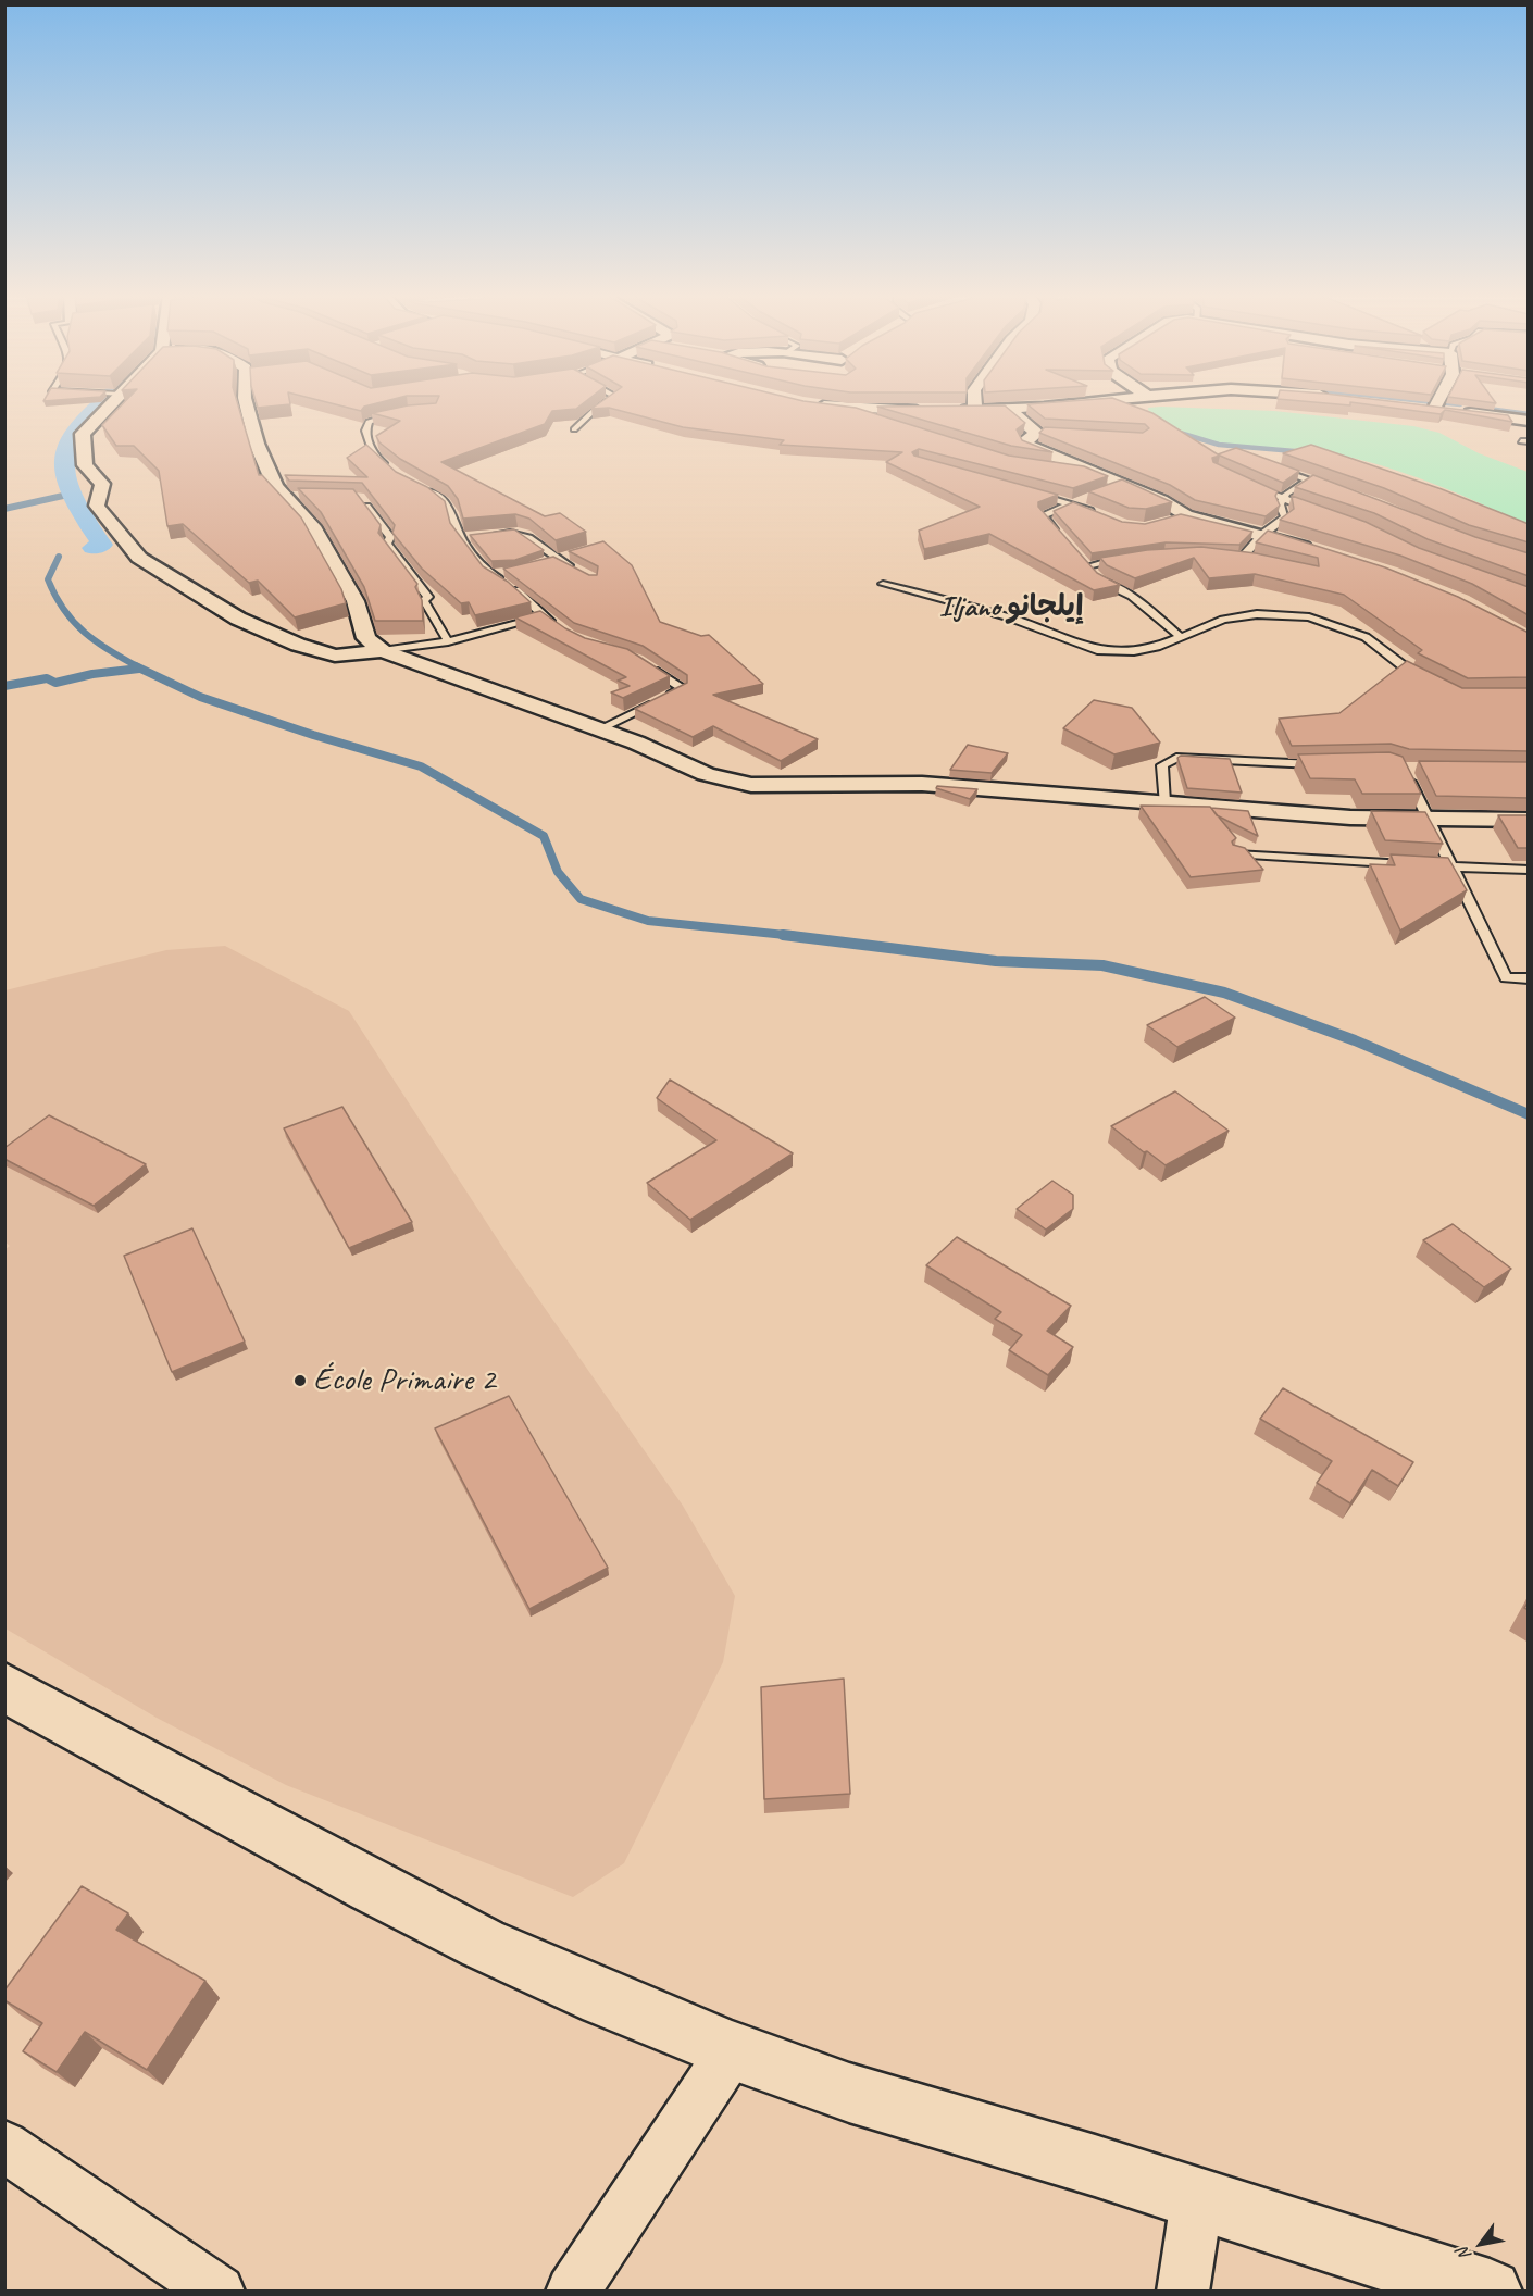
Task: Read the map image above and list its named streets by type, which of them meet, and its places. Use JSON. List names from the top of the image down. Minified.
{"districts":["Iljano إيلجانو"],"places":["École Primaire 2"],"north":"bottom left"}
